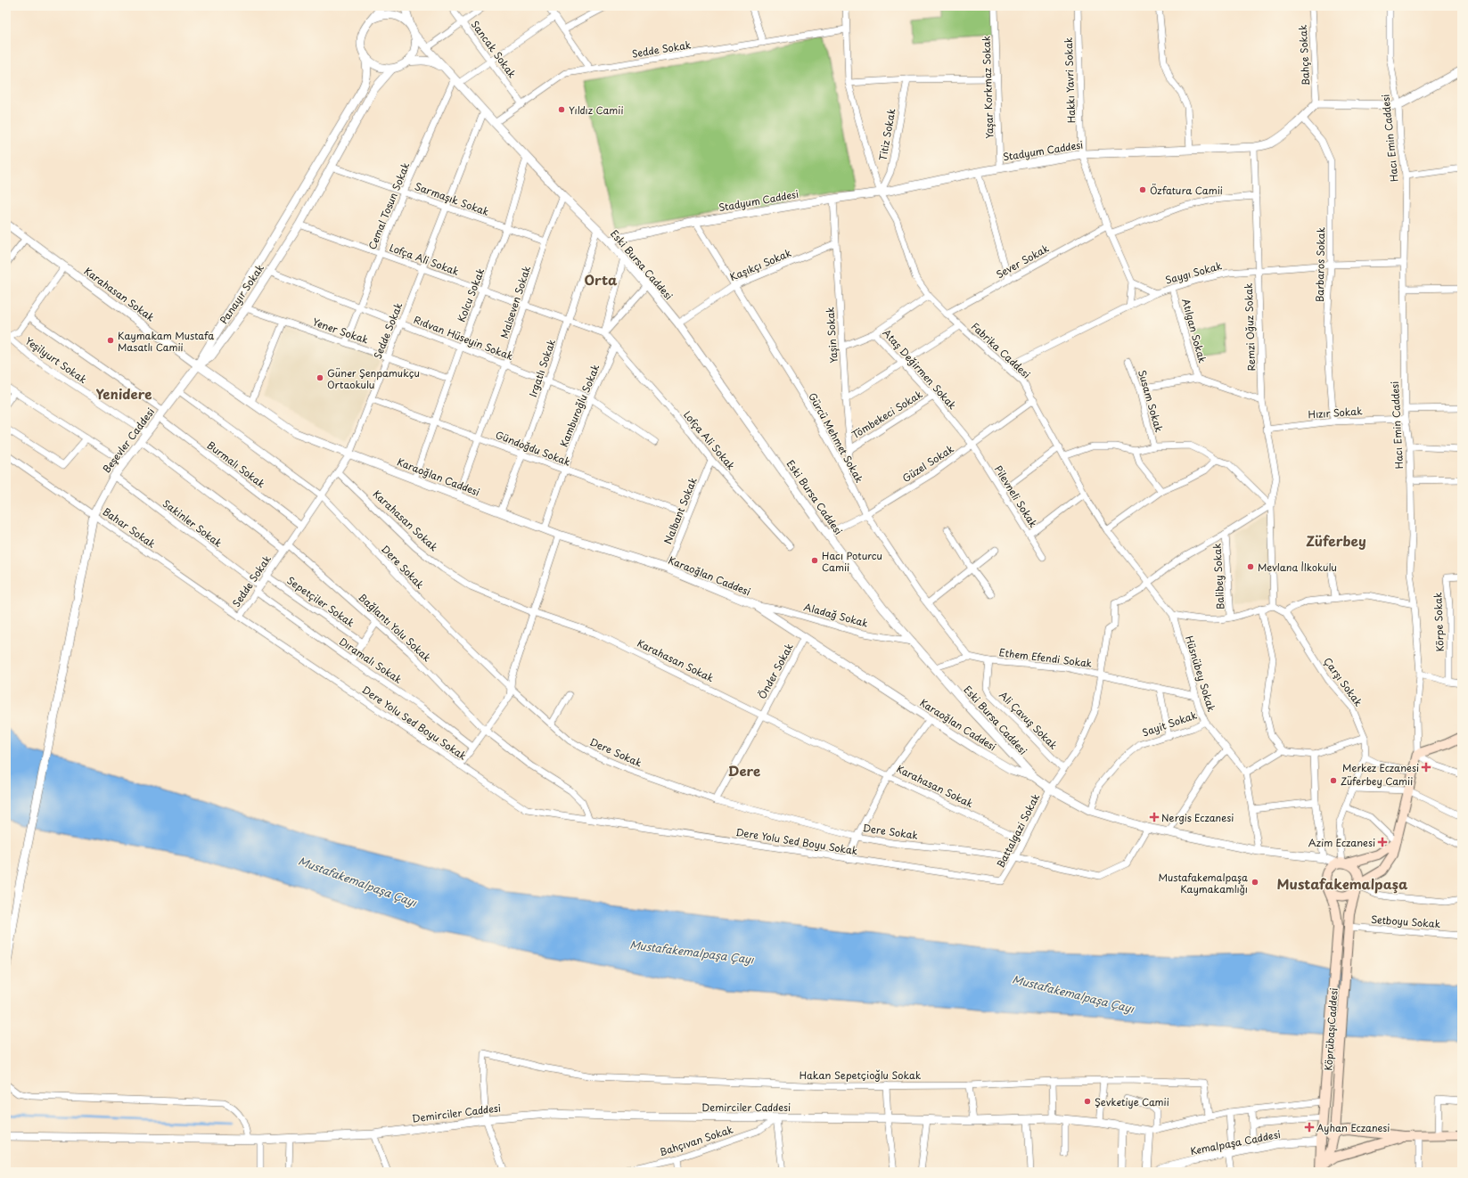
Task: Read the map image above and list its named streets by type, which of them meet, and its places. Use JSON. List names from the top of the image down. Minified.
{"streets":{"main road":["Hacı Emin Caddesi","KöprübaşıCaddesi"],"street":["Sancak Sokak","Sedde Sokak","Bahçe Sokak","Hakkı Yavri Sokak","Yaşar Korkmaz Sokak","Titiz Sokak","Stadyum Caddesi","Sarmaşık Sokak","Cemal Tosun Sokak","Lofça Ali Sokak","Sever Sokak","Eski Bursa Caddesi","Kaşıkçı Sokak","Barbaros Sokak","Saygı Sokak","Karahasan Sokak","Panayır Sokak","Kolcu Sokak","Malseven Sokak","Remzi Oğuz Sokak","Yener Sokak","Atılgan Sokak","Yaşin Sokak","Rıdvan Hüseyin Sokak","Fabrika Caddesi","Yeşilyurt Sokak","Irgatlı Sokak","Ataş Değirmen Sokak","Susam Sokak","Kamburoğlu Sokak","Hızır Sokak","Tömbekeci Sokak","Gürcü Mehmet Sokak","Beşevler Caddesi","Gündoğdu Sokak","Güzel Sokak","Burmalı Sokak","Karaoğlan Caddesi","Pilevneli Sokak","Nalbant Sokak","Sakinler Sokak","Bahar Sokak","Dere Sokak","Balibey Sokak","Sepetçiler Sokak","Aladağ Sokak","Körpe Sokak","Bağlantı Yolu Sokak","Ethem Efendi Sokak","Dıramalı Sokak","Önder Sokak","Hüsnübey Sokak","Çarşı Sokak","Ali Çavuş Sokak","Dere Yolu Sed Boyu Sokak","Sayit Sokak","Battalgazi Sokak","Setboyu Sokak","Hakan Sepetçioğlu Sokak","Demirciler Caddesi","Bahçıvan Sokak","Kemalpaşa Caddesi"]},"crossings":[["Sancak Sokak","Sedde Sokak"],["Sedde Sokak","Sarmaşık Sokak"],["Sedde Sokak","Lofça Ali Sokak"],["Sedde Sokak","Eski Bursa Caddesi"],["Sedde Sokak","Karahasan Sokak"],["Sedde Sokak","Yener Sokak"],["Sedde Sokak","Rıdvan Hüseyin Sokak"],["Sedde Sokak","Fabrika Caddesi"],["Sedde Sokak","Gündoğdu Sokak"],["Sedde Sokak","Burmalı Sokak"],["Sedde Sokak","Karaoğlan Caddesi"],["Sedde Sokak","Sakinler Sokak"],["Sedde Sokak","Bahar Sokak"],["Sedde Sokak","Dere Sokak"],["Sedde Sokak","Sepetçiler Sokak"],["Sedde Sokak","Bağlantı Yolu Sokak"],["Sedde Sokak","Dıramalı Sokak"],["Sedde Sokak","Dere Yolu Sed Boyu Sokak"],["Bahçe Sokak","Stadyum Caddesi"],["Hakkı Yavri Sokak","Stadyum Caddesi"],["Hakkı Yavri Sokak","Sever Sokak"],["Yaşar Korkmaz Sokak","Stadyum Caddesi"],["Titiz Sokak","Stadyum Caddesi"],["Titiz Sokak","Fabrika Caddesi"],["Hacı Emin Caddesi","Eski Bursa Caddesi"],["Hacı Emin Caddesi","Saygı Sokak"],["Hacı Emin Caddesi","Hızır Sokak"],["Hacı Emin Caddesi","Çarşı Sokak"],["Hacı Emin Caddesi","KöprübaşıCaddesi"],["Stadyum Caddesi","Eski Bursa Caddesi"],["Stadyum Caddesi","Barbaros Sokak"],["Stadyum Caddesi","Remzi Oğuz Sokak"],["Stadyum Caddesi","Yaşin Sokak"],["Stadyum Caddesi","Fabrika Caddesi"],["Stadyum Caddesi","Gürcü Mehmet Sokak"],["Sarmaşık Sokak","Cemal Tosun Sokak"],["Sarmaşık Sokak","Panayır Sokak"],["Sarmaşık Sokak","Kolcu Sokak"],["Sarmaşık Sokak","Malseven Sokak"],["Cemal Tosun Sokak","Lofça Ali Sokak"],["Cemal Tosun Sokak","Eski Bursa Caddesi"],["Cemal Tosun Sokak","Yener Sokak"],["Cemal Tosun Sokak","Rıdvan Hüseyin Sokak"],["Lofça Ali Sokak","Panayır Sokak"],["Lofça Ali Sokak","Kolcu Sokak"],["Lofça Ali Sokak","Malseven Sokak"],["Lofça Ali Sokak","Irgatlı Sokak"],["Lofça Ali Sokak","Kamburoğlu Sokak"],["Lofça Ali Sokak","Nalbant Sokak"],["Sever Sokak","Fabrika Caddesi"],["Eski Bursa Caddesi","Kaşıkçı Sokak"],["Eski Bursa Caddesi","Panayır Sokak"],["Eski Bursa Caddesi","Kolcu Sokak"],["Eski Bursa Caddesi","Malseven Sokak"],["Eski Bursa Caddesi","Irgatlı Sokak"],["Eski Bursa Caddesi","Güzel Sokak"],["Eski Bursa Caddesi","Karaoğlan Caddesi"],["Eski Bursa Caddesi","Dere Sokak"],["Eski Bursa Caddesi","Aladağ Sokak"],["Eski Bursa Caddesi","Ethem Efendi Sokak"],["Eski Bursa Caddesi","Çarşı Sokak"],["Eski Bursa Caddesi","Sayit Sokak"],["Eski Bursa Caddesi","Battalgazi Sokak"],["Eski Bursa Caddesi","KöprübaşıCaddesi"],["Kaşıkçı Sokak","Yaşin Sokak"],["Kaşıkçı Sokak","Gürcü Mehmet Sokak"],["Barbaros Sokak","Saygı Sokak"],["Barbaros Sokak","Hızır Sokak"],["Saygı Sokak","Remzi Oğuz Sokak"],["Saygı Sokak","Atılgan Sokak"],["Saygı Sokak","Fabrika Caddesi"],["Karahasan Sokak","Panayır Sokak"],["Karahasan Sokak","Beşevler Caddesi"],["Karahasan Sokak","Karaoğlan Caddesi"],["Karahasan Sokak","Önder Sokak"],["Karahasan Sokak","Battalgazi Sokak"],["Panayır Sokak","Yener Sokak"],["Panayır Sokak","Rıdvan Hüseyin Sokak"],["Panayır Sokak","Beşevler Caddesi"],["Kolcu Sokak","Yener Sokak"],["Kolcu Sokak","Rıdvan Hüseyin Sokak"],["Kolcu Sokak","Gündoğdu Sokak"],["Kolcu Sokak","Karaoğlan Caddesi"],["Malseven Sokak","Rıdvan Hüseyin Sokak"],["Malseven Sokak","Gündoğdu Sokak"],["Malseven Sokak","Karaoğlan Caddesi"],["Remzi Oğuz Sokak","Hızır Sokak"],["Remzi Oğuz Sokak","Çarşı Sokak"],["Yaşin Sokak","Ataş Değirmen Sokak"],["Yaşin Sokak","Tömbekeci Sokak"],["Yaşin Sokak","Gürcü Mehmet Sokak"],["Rıdvan Hüseyin Sokak","Irgatlı Sokak"],["Rıdvan Hüseyin Sokak","Kamburoğlu Sokak"],["Fabrika Caddesi","Güzel Sokak"],["Fabrika Caddesi","Hüsnübey Sokak"],["Fabrika Caddesi","Battalgazi Sokak"],["Yeşilyurt Sokak","Beşevler Caddesi"],["Irgatlı Sokak","Gündoğdu Sokak"],["Irgatlı Sokak","Karaoğlan Caddesi"],["Ataş Değirmen Sokak","Tömbekeci Sokak"],["Ataş Değirmen Sokak","Güzel Sokak"],["Ataş Değirmen Sokak","Pilevneli Sokak"],["Kamburoğlu Sokak","Gündoğdu Sokak"],["Kamburoğlu Sokak","Karaoğlan Caddesi"],["Gürcü Mehmet Sokak","Güzel Sokak"],["Gürcü Mehmet Sokak","Ethem Efendi Sokak"],["Beşevler Caddesi","Burmalı Sokak"],["Beşevler Caddesi","Sakinler Sokak"],["Beşevler Caddesi","Bahar Sokak"],["Beşevler Caddesi","Dere Sokak"],["Beşevler Caddesi","Bağlantı Yolu Sokak"],["Gündoğdu Sokak","Nalbant Sokak"],["Güzel Sokak","Pilevneli Sokak"],["Karaoğlan Caddesi","Nalbant Sokak"],["Karaoğlan Caddesi","Aladağ Sokak"],["Karaoğlan Caddesi","Önder Sokak"],["Sakinler Sokak","Dıramalı Sokak"],["Bahar Sokak","Dere Yolu Sed Boyu Sokak"],["Dere Sokak","Önder Sokak"],["Dere Sokak","Battalgazi Sokak"],["Ethem Efendi Sokak","Hüsnübey Sokak"],["Ethem Efendi Sokak","Ali Çavuş Sokak"],["Ethem Efendi Sokak","Battalgazi Sokak"],["Hüsnübey Sokak","Sayit Sokak"],["Çarşı Sokak","KöprübaşıCaddesi"],["Ali Çavuş Sokak","Battalgazi Sokak"],["Dere Yolu Sed Boyu Sokak","Battalgazi Sokak"],["Setboyu Sokak","KöprübaşıCaddesi"],["KöprübaşıCaddesi","Demirciler Caddesi"],["KöprübaşıCaddesi","Kemalpaşa Caddesi"],["Hakan Sepetçioğlu Sokak","Demirciler Caddesi"],["Demirciler Caddesi","Bahçıvan Sokak"]],"districts":["Orta","Yenidere","Züferbey","Dere","Mustafakemalpaşa"],"water":["Mustafakemalpaşa Çayı"],"places":{"other":["Yıldız Camii","Özfatura Camii","Kaymakam Mustafa Masatlı Camii","Güner Şenpamukçu Ortaokulu","Hacı Poturcu Camii","Mevlana İlkokulu","Züferbey Camii","Mustafakemalpaşa Kaymakamlığı","Şevketiye Camii"],"health":["Merkez Eczanesi","Nergis Eczanesi","Azim Eczanesi","Ayhan Eczanesi"]}}
